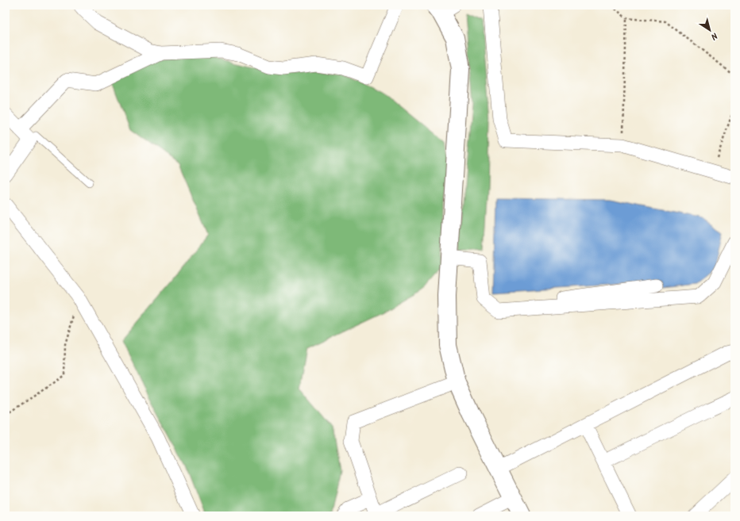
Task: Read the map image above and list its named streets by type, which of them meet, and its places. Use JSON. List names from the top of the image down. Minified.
{"north":"bottom right"}
